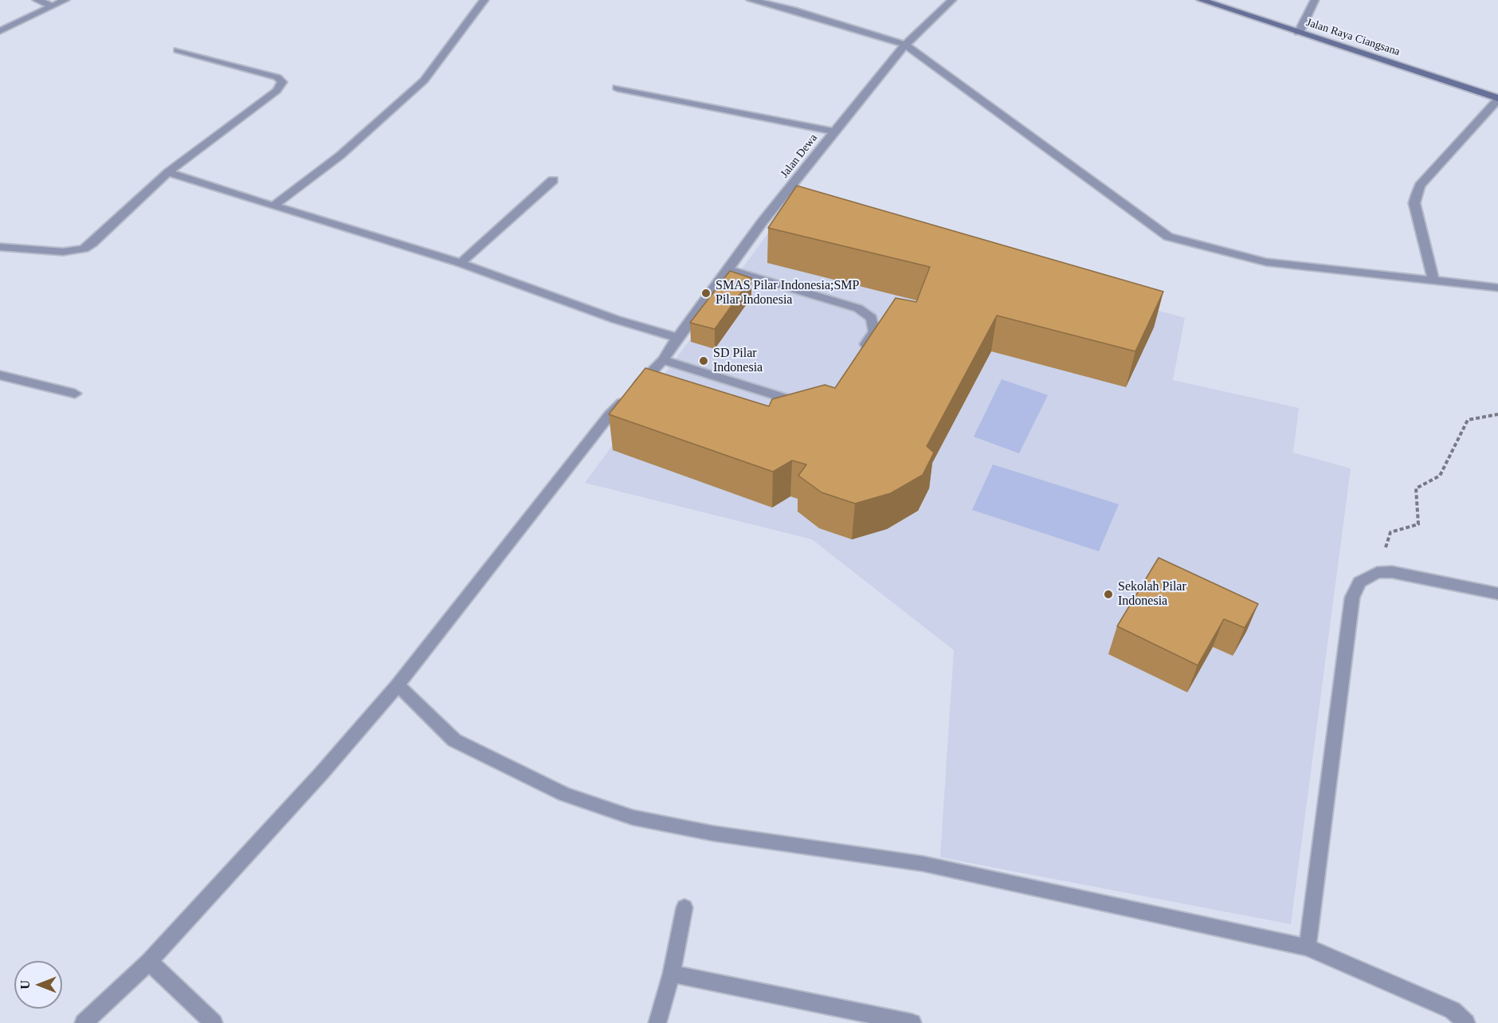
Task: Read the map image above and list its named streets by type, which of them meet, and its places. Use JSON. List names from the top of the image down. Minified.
{"streets":{"main road":["Jalan Raya Ciangsana"],"street":["Jalan Dewa"]},"places":["SMAS Pilar Indonesia;SMP Pilar Indonesia","SD Pilar Indonesia","Sekolah Pilar Indonesia"],"north":"left"}
